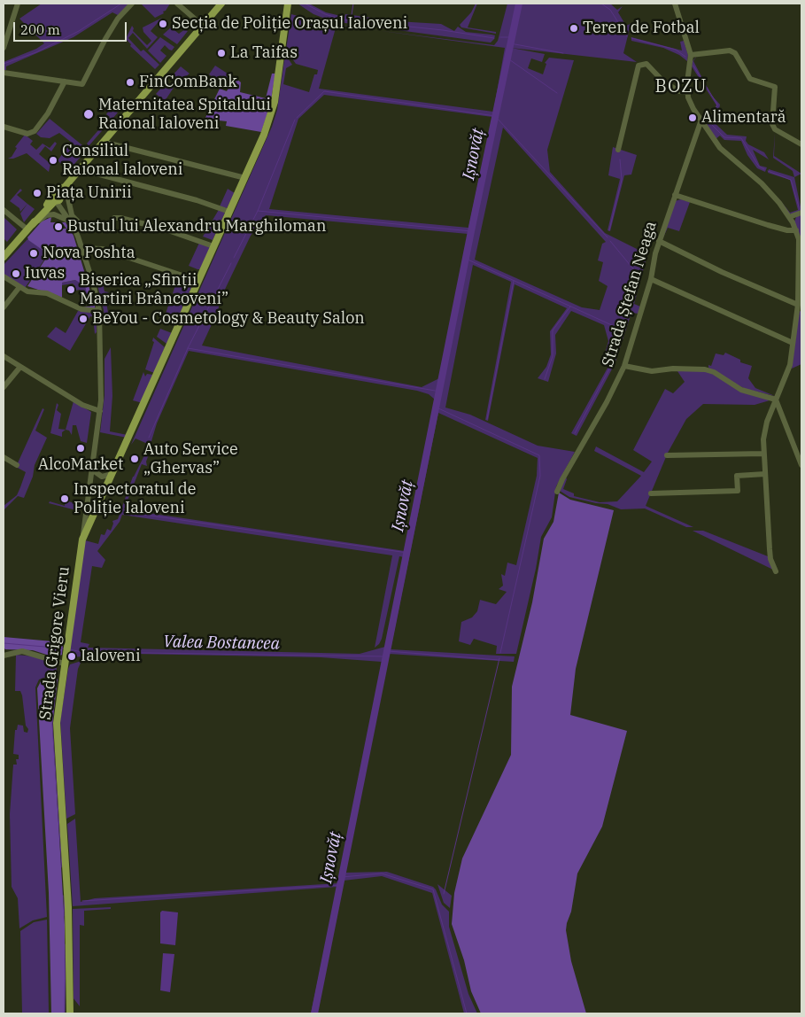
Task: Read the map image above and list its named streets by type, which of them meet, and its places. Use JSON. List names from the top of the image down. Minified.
{"streets":{"main road":["Strada Grigore Vieru"],"street":["Strada Ștefan Neaga"]},"districts":["BOZU"],"water":["Ișnovăț","Valea Bostancea"],"places":["Secția de Poliție Orașul Ialoveni","Teren de Fotbal","La Taifas","FinComBank","Maternitatea Spitalului Raional Ialoveni","Alimentară","Consiliul Raional Ialoveni","Piața Unirii","Bustul lui Alexandru Marghiloman","Nova Poshta","Iuvas","Biserica „Sfinții Martiri Brâncoveni”","BeYou - Cosmetology & Beauty Salon","AlcoMarket","Auto Service „Ghervas”","Inspectoratul de Poliție Ialoveni","Ialoveni"],"scale_bar":"200 m"}
